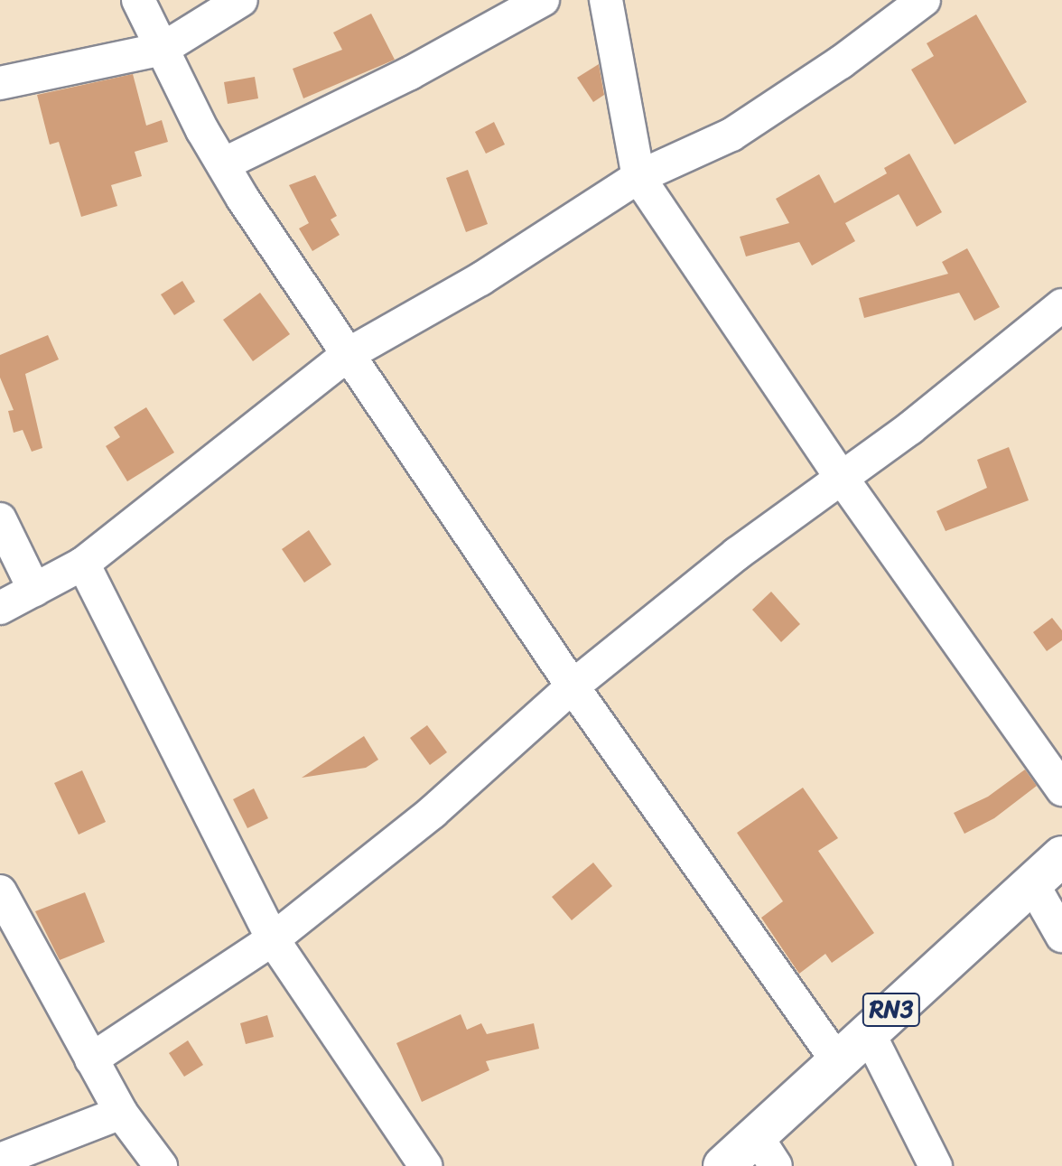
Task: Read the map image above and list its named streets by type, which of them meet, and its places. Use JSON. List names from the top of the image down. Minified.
{"streets":{"highway":["RN3"]}}
